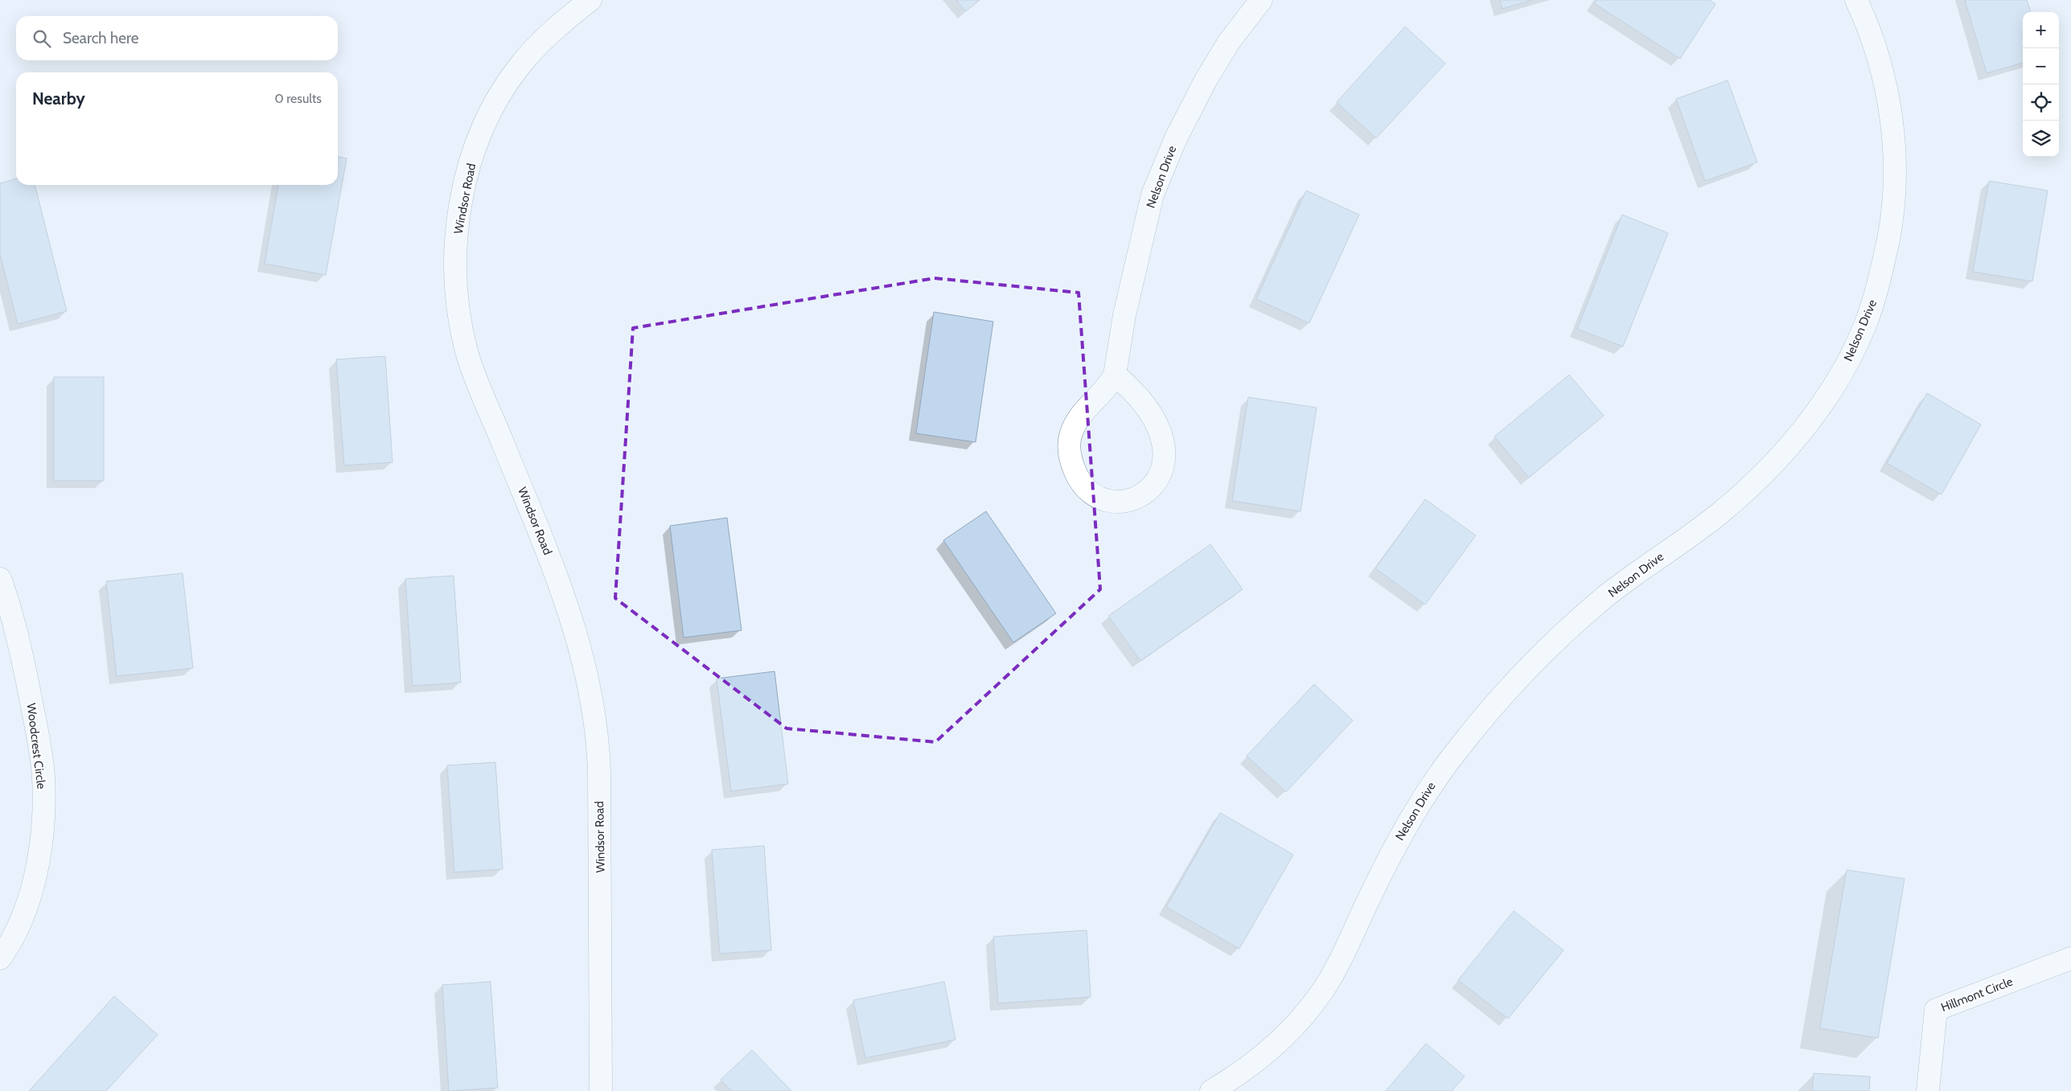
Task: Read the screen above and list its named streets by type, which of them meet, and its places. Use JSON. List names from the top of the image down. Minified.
{"streets":{"street":["Nelson Drive","Windsor Road","Woodcrest Circle","Hillmont Circle"]},"page":{"map_buttons":["+","−"],"search":"Search here","heading":["Nearby","0 results"]}}
